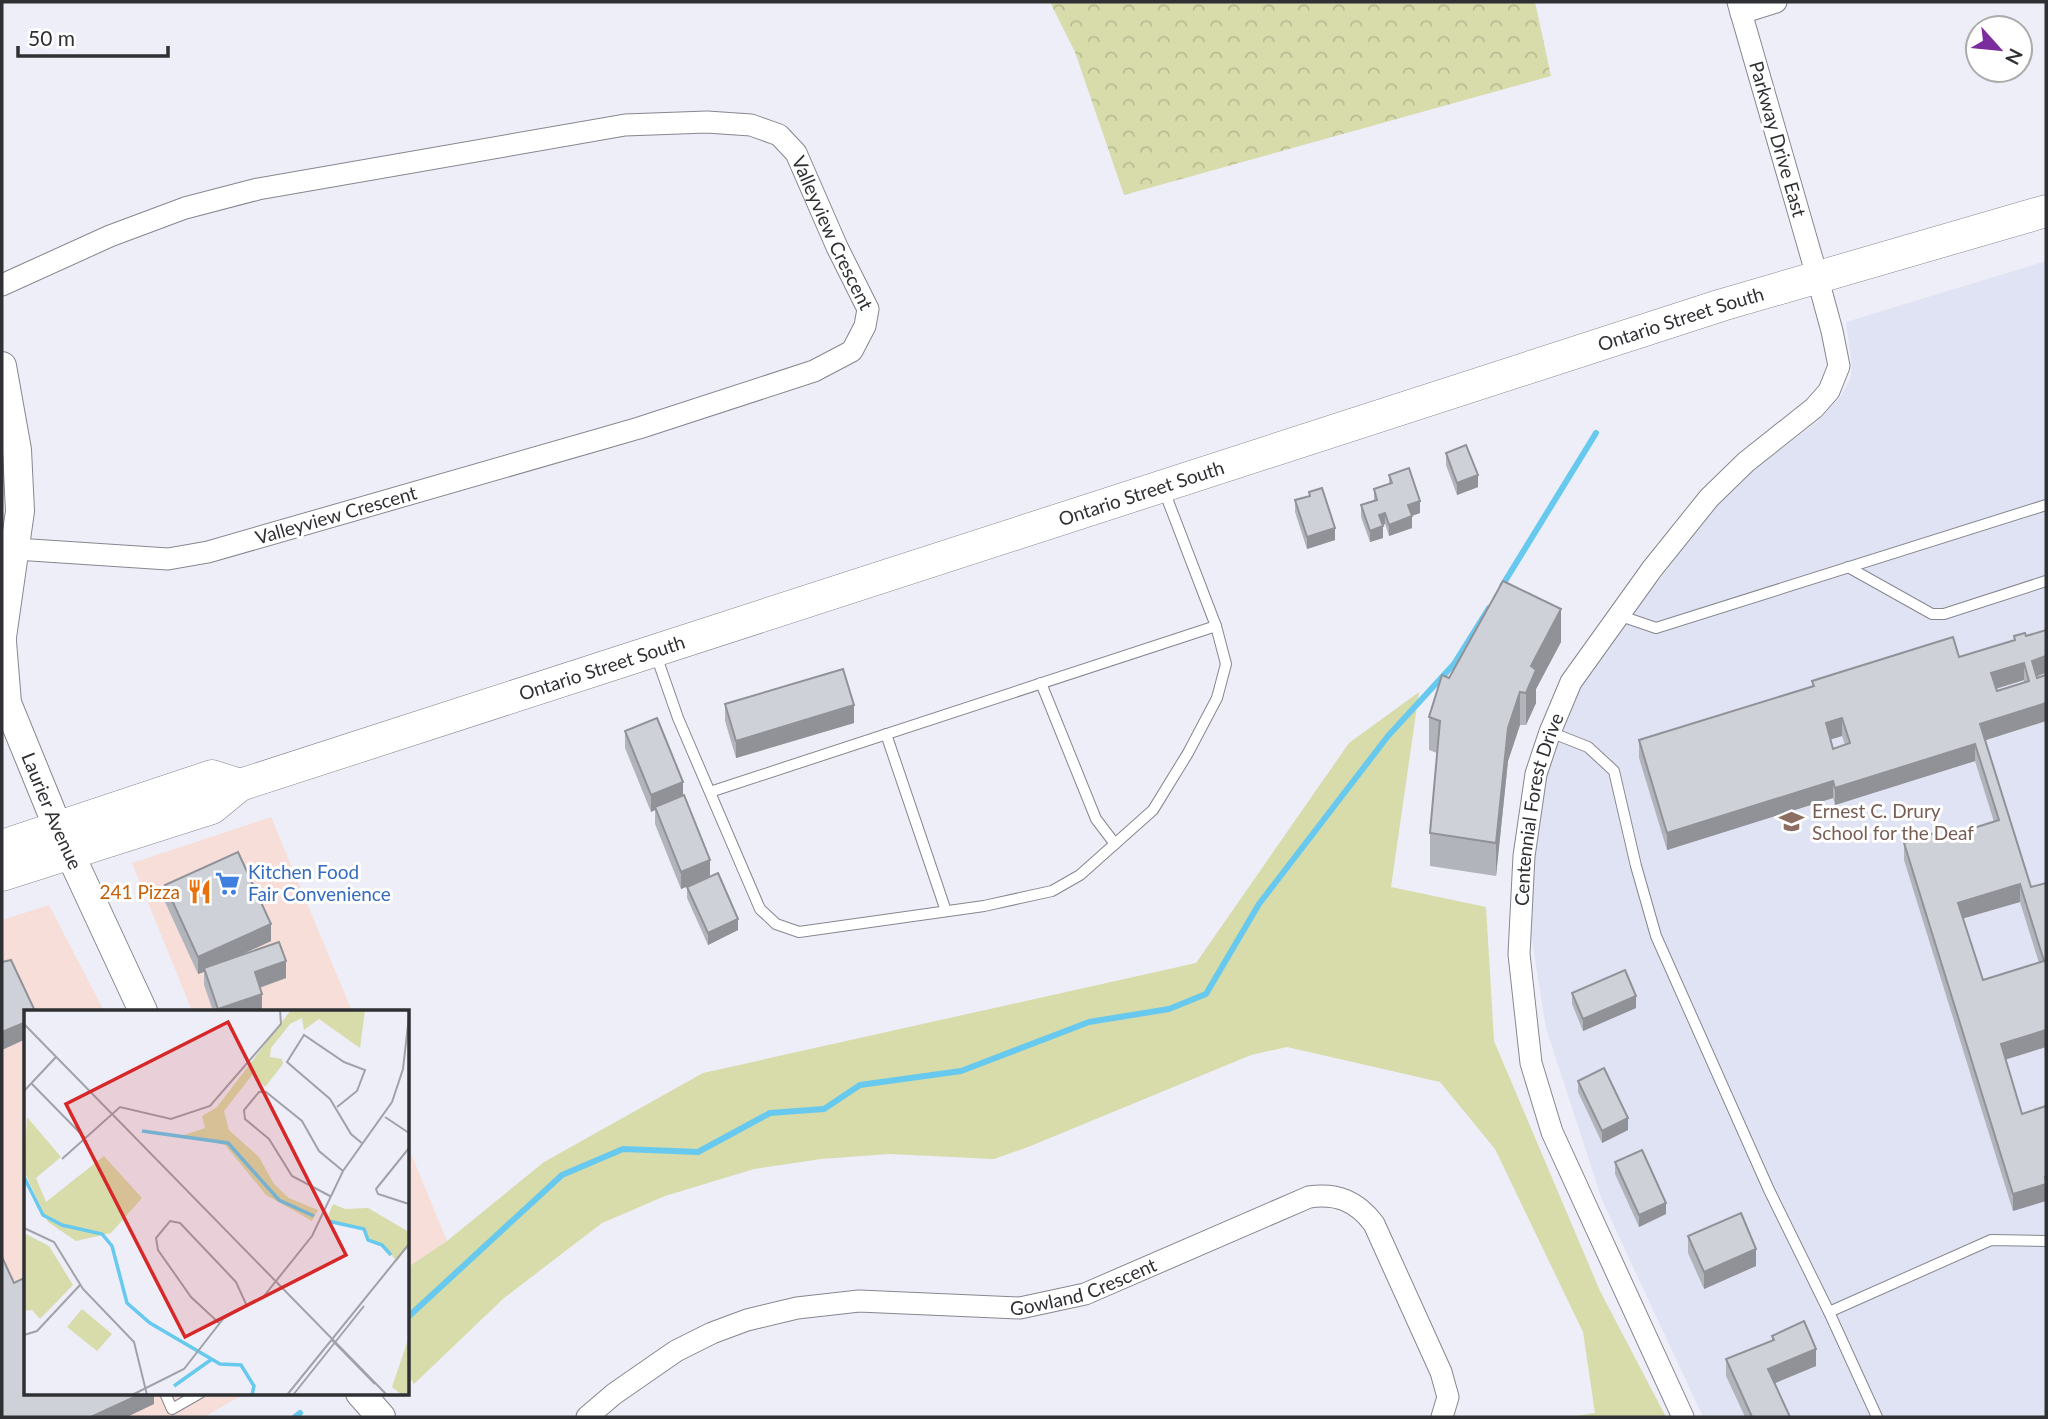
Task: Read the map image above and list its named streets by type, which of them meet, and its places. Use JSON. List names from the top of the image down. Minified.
{"streets":{"main road":["Ontario Street South"],"street":["Parkway Drive East","Valleyview Crescent","Centennial Forest Drive","Laurier Avenue","Gowland Crescent"]},"crossings":[["Parkway Drive East","Ontario Street South"],["Parkway Drive East","Centennial Forest Drive"],["Valleyview Crescent","Laurier Avenue"],["Ontario Street South","Centennial Forest Drive"],["Ontario Street South","Laurier Avenue"]],"places":{"school or university":["Ernest C. Drury School for the Deaf"],"supermarket":["Kitchen Food Fair Convenience"],"restaurant":["241 Pizza"]},"scale_bar":"50 m","north":"bottom right"}
